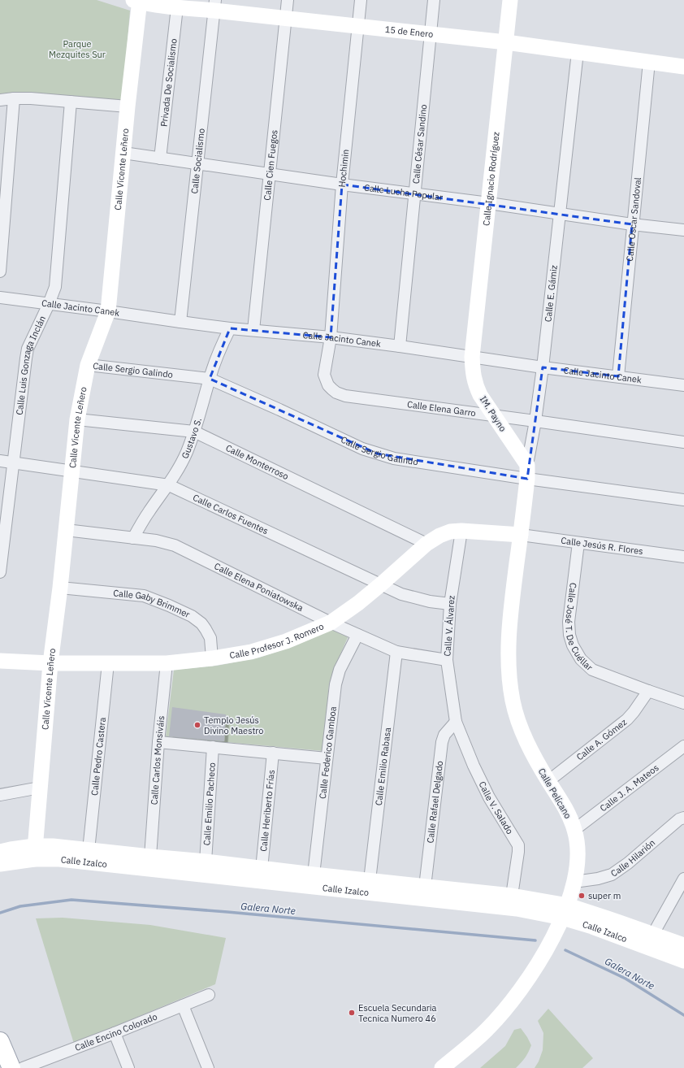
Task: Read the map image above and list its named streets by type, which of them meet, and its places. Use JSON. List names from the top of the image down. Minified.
{"streets":{"main road":["15 de Enero","Calle Vicente Leñero","Calle Ignacio Rodríguez","Calle E. Gámiz","IM. Payno","Calle Profesor J. Romero","Calle Pelícano","Calle Izalco"],"street":["Privada De Socialismo","Calle César Sandino","Calle Socialismo","Calle Cien Fuegos","Hochimin","Calle Lucha Popular","Calle Oscar Sandoval","Calle Jacinto Canek","Calle Luis Gonzaga Inclán","Calle Sergio Galindo","Calle Elena Garro","Gustavo S.","Calle Monterroso","Calle Carlos Fuentes","Calle Jesús R. Flores","Calle Elena Poniatowska","Calle Gaby Brimmer","Calle José T. De Cuéllar","Calle V. Álvarez","Calle A. Gómez","Calle Federico Gamboa","Calle Pedro Castera","Calle Carlos Monsiváis","Calle Emilio Rabasa","Calle J. A. Mateos","Calle Rafael Delgado","Calle Emilio Pacheco","Calle V. Salado","Calle Heriberto Frías","Calle Hilarión","Calle Encino Colorado"]},"crossings":[["15 de Enero","Privada De Socialismo"],["15 de Enero","Calle César Sandino"],["15 de Enero","Calle Socialismo"],["15 de Enero","Calle Cien Fuegos"],["15 de Enero","Hochimin"],["15 de Enero","Calle Vicente Leñero"],["15 de Enero","Calle Ignacio Rodríguez"],["15 de Enero","Calle Oscar Sandoval"],["15 de Enero","Calle E. Gámiz"],["Privada De Socialismo","Calle Lucha Popular"],["Calle César Sandino","Calle Lucha Popular"],["Calle César Sandino","Calle Jacinto Canek"],["Calle Socialismo","Calle Lucha Popular"],["Calle Socialismo","Calle Jacinto Canek"],["Calle Cien Fuegos","Calle Lucha Popular"],["Calle Cien Fuegos","Calle Jacinto Canek"],["Hochimin","Calle Lucha Popular"],["Hochimin","Calle Jacinto Canek"],["Hochimin","Calle Elena Garro"],["Calle Vicente Leñero","Calle Lucha Popular"],["Calle Vicente Leñero","Calle Jacinto Canek"],["Calle Vicente Leñero","Calle Sergio Galindo"],["Calle Vicente Leñero","Calle Monterroso"],["Calle Vicente Leñero","Calle Carlos Fuentes"],["Calle Vicente Leñero","Calle Elena Poniatowska"],["Calle Vicente Leñero","Calle Gaby Brimmer"],["Calle Vicente Leñero","Calle Profesor J. Romero"],["Calle Vicente Leñero","Calle Izalco"],["Calle Ignacio Rodríguez","Calle Lucha Popular"],["Calle Ignacio Rodríguez","Calle Jacinto Canek"],["Calle Ignacio Rodríguez","IM. Payno"],["Calle Lucha Popular","Calle Oscar Sandoval"],["Calle Lucha Popular","Calle E. Gámiz"],["Calle Oscar Sandoval","Calle Jacinto Canek"],["Calle E. Gámiz","Calle Jacinto Canek"],["Calle E. Gámiz","Calle Sergio Galindo"],["Calle E. Gámiz","Calle Elena Garro"],["Calle E. Gámiz","IM. Payno"],["Calle E. Gámiz","Calle Jesús R. Flores"],["Calle E. Gámiz","Calle Profesor J. Romero"],["Calle E. Gámiz","Calle Pelícano"],["Calle Jacinto Canek","Calle Luis Gonzaga Inclán"],["Calle Jacinto Canek","Calle Elena Garro"],["Calle Jacinto Canek","IM. Payno"],["Calle Jacinto Canek","Gustavo S."],["Calle Luis Gonzaga Inclán","Calle Carlos Fuentes"],["Calle Sergio Galindo","IM. Payno"],["Calle Sergio Galindo","Gustavo S."],["Calle Elena Garro","IM. Payno"],["Gustavo S.","Calle Monterroso"],["Gustavo S.","Calle Carlos Fuentes"],["Gustavo S.","Calle Elena Poniatowska"],["Calle Monterroso","Calle Profesor J. Romero"],["Calle Carlos Fuentes","Calle V. Álvarez"],["Calle Carlos Fuentes","Calle Profesor J. Romero"],["Calle Jesús R. Flores","Calle José T. De Cuéllar"],["Calle Jesús R. Flores","Calle Profesor J. Romero"],["Calle Jesús R. Flores","Calle Pelícano"],["Calle Elena Poniatowska","Calle V. Álvarez"],["Calle Elena Poniatowska","Calle Profesor J. Romero"],["Calle Elena Poniatowska","Calle Federico Gamboa"],["Calle Elena Poniatowska","Calle Emilio Rabasa"],["Calle Gaby Brimmer","Calle Profesor J. Romero"],["Calle José T. De Cuéllar","Calle A. Gómez"],["Calle V. Álvarez","Calle Profesor J. Romero"],["Calle V. Álvarez","Calle Rafael Delgado"],["Calle V. Álvarez","Calle V. Salado"],["Calle Profesor J. Romero","Calle Pedro Castera"],["Calle Profesor J. Romero","Calle Carlos Monsiváis"],["Calle Profesor J. Romero","Calle Pelícano"],["Calle A. Gómez","Calle Pelícano"],["Calle Federico Gamboa","Calle Izalco"],["Calle Pedro Castera","Calle Izalco"],["Calle Carlos Monsiváis","Calle Izalco"],["Calle Emilio Rabasa","Calle Izalco"],["Calle J. A. Mateos","Calle Pelícano"],["Calle Pelícano","Calle Hilarión"],["Calle Pelícano","Calle Izalco"],["Calle Rafael Delgado","Calle V. Salado"],["Calle Rafael Delgado","Calle Izalco"],["Calle Emilio Pacheco","Calle Izalco"],["Calle V. Salado","Calle Izalco"],["Calle Heriberto Frías","Calle Izalco"]],"water":["Galera Norte"],"parks":["Parque Mezquites Sur"],"places":["Templo Jesús Divino Maestro","super m","Escuela Secundaria Tecnica Numero 46"]}
